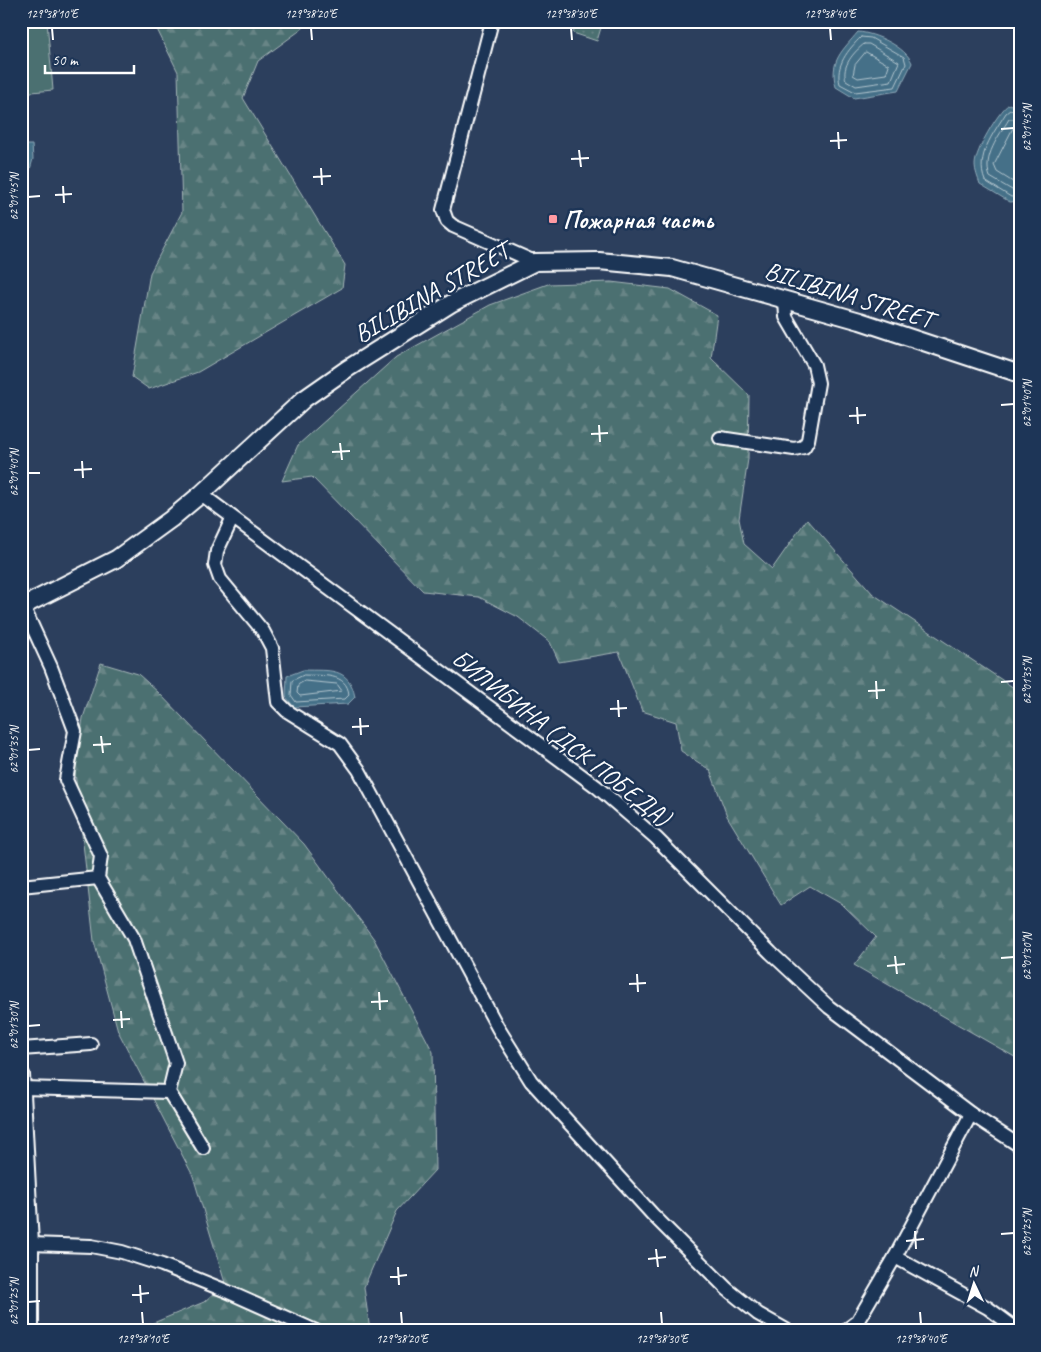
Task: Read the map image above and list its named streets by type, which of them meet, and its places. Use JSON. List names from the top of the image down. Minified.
{"streets":{"main road":["BILIBINA STREET"],"street":["БИЛИБИНА (ДСК ПОБЕДА)"]},"crossings":[["BILIBINA STREET","БИЛИБИНА (ДСК ПОБЕДА)"]],"places":{"transit":["Пожарная часть"]},"scale_bar":"50 m","north":"top","coordinates":["129°38'10\"E","129°38'20\"E","129°38'30\"E","129°38'40\"E","62°01'45\"N","62°01'40\"N","62°01'35\"N","62°01'30\"N","62°01'25\"N"]}
